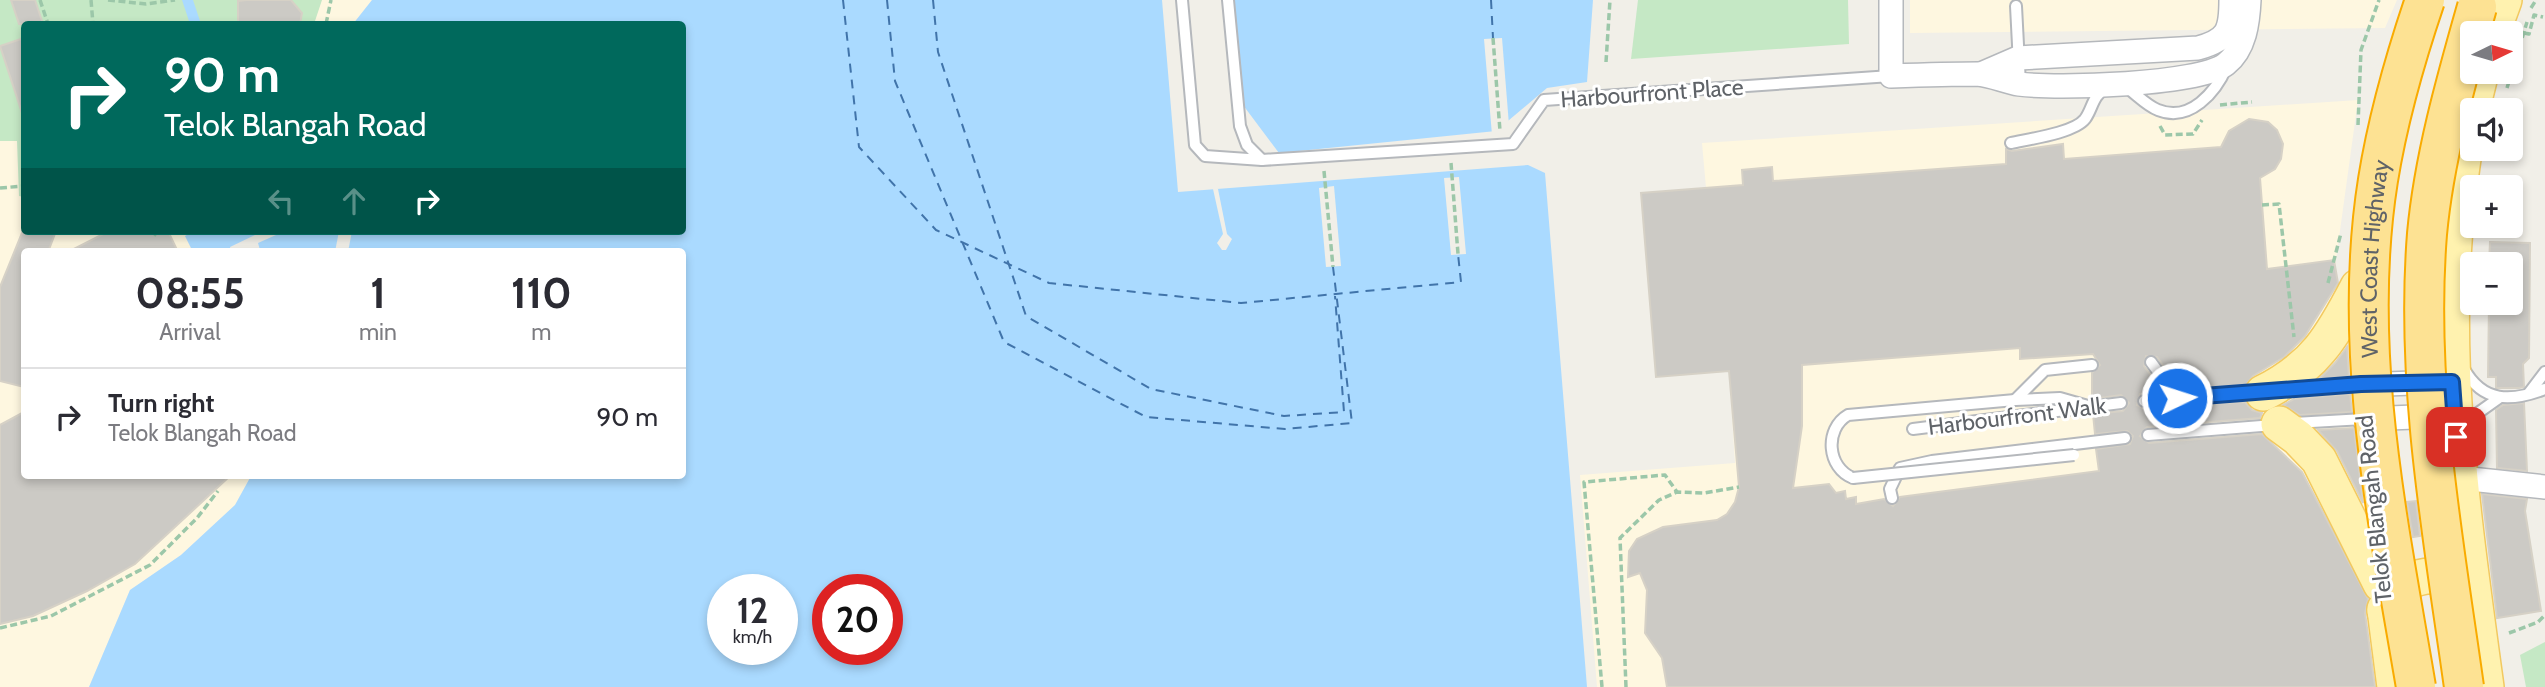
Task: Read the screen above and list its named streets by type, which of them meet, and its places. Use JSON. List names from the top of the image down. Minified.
{"streets":{"highway":["West Coast Highway"],"main road":["Telok Blangah Road"],"street":["Harbourfront Place"],"lane":["Harbourfront Walk"]},"north":"right","page":{"map_buttons":["+","−"],"turn":["90 m","Telok Blangah Road"],"eta":["08:55","Arrival","1","min","110","m"],"list":[{"name":"Turn right","note":"Telok Blangah Road","value":"90 m"}],"speed":"12 km/h","limit":"20"}}
